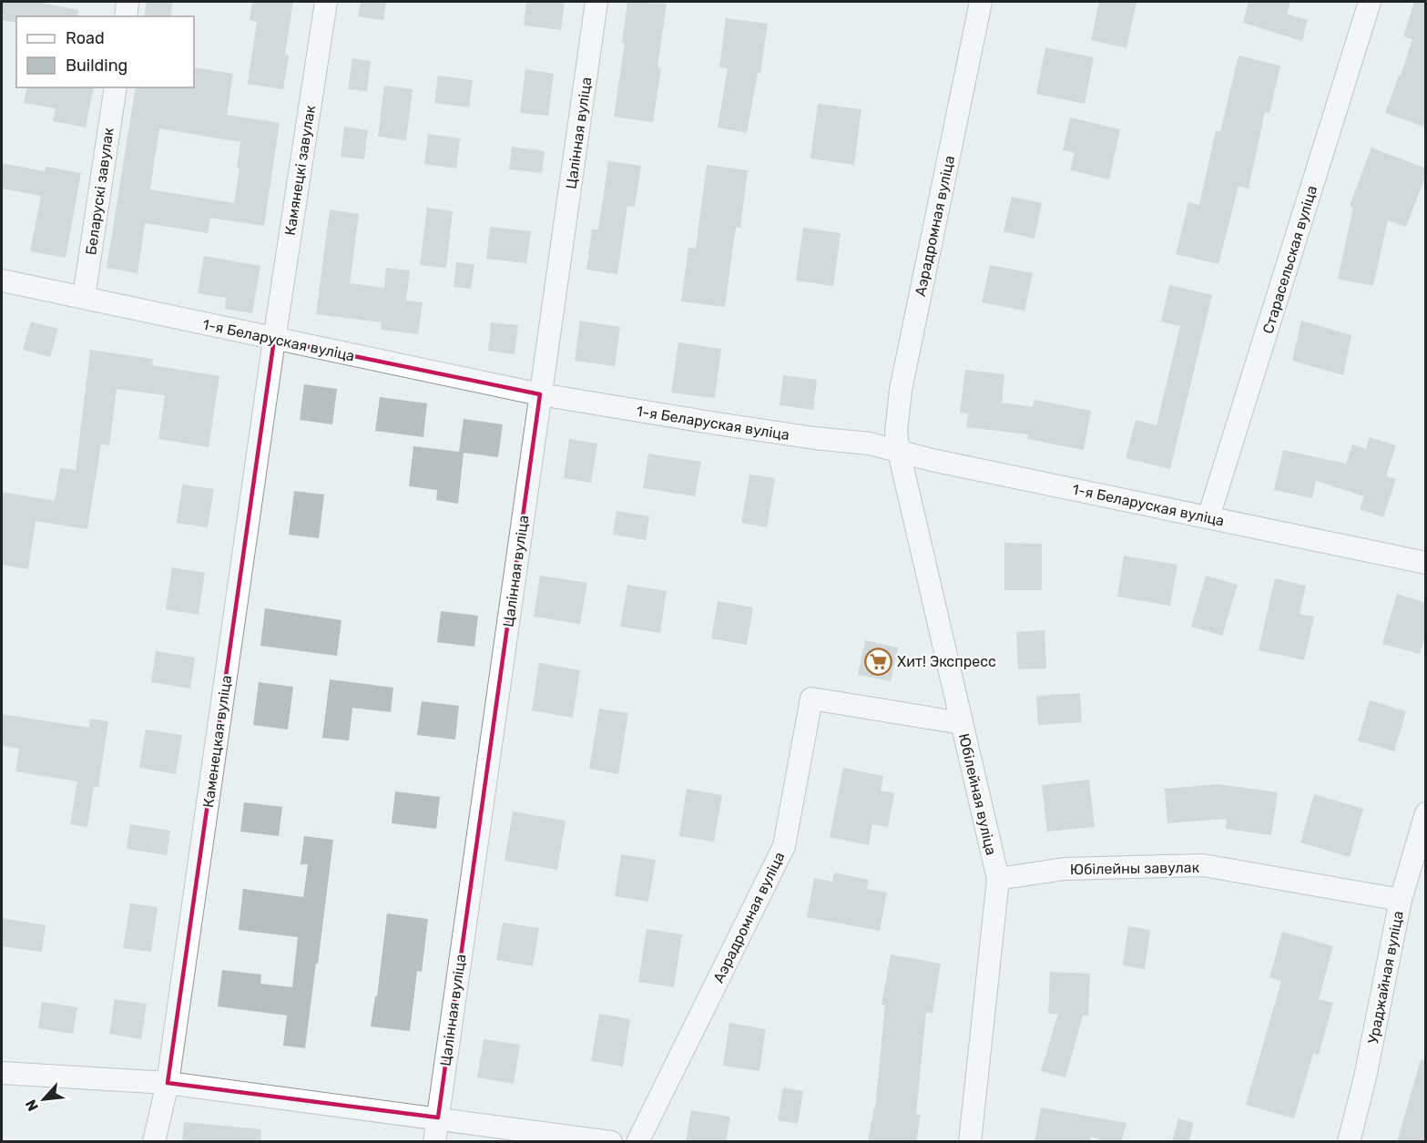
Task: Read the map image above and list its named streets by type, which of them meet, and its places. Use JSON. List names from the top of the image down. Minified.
{"streets":{"street":["Цалінная вуліца","Камянецкі завулак","Беларускі завулак","Аэрадромная вуліца","Старасельская вуліца","1-я Беларуская вуліца","Каменецкая вуліца","Юбілейная вуліца","Юбілейны завулак","Ураджайная вуліца"]},"crossings":[["Цалінная вуліца","1-я Беларуская вуліца"],["Камянецкі завулак","1-я Беларуская вуліца"],["Камянецкі завулак","Каменецкая вуліца"],["Беларускі завулак","1-я Беларуская вуліца"],["Аэрадромная вуліца","1-я Беларуская вуліца"],["Аэрадромная вуліца","Юбілейная вуліца"],["Старасельская вуліца","1-я Беларуская вуліца"],["1-я Беларуская вуліца","Каменецкая вуліца"],["1-я Беларуская вуліца","Юбілейная вуліца"],["Юбілейная вуліца","Юбілейны завулак"],["Юбілейны завулак","Ураджайная вуліца"]],"places":{"supermarket":["Хит! Экспресс"]},"legend":["Road","Building"],"north":"bottom left"}
